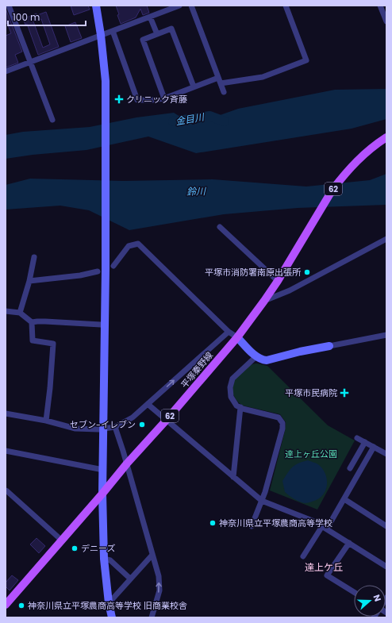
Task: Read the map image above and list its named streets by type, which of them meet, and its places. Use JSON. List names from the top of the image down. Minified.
{"streets":{"main road":["62","平塚秦野線"]},"districts":["達上ケ丘"],"water":["金目川","鈴川"],"parks":["達上ヶ丘公園"],"places":{"health":["クリニック斉藤","平塚市民病院"],"other":["平塚市消防署南原出張所","セブン-イレブン","神奈川県立平塚農商高等学校","デニーズ","神奈川県立平塚農商高等学校 旧商業校舎"]},"scale_bar":"100 m","north":"right"}
